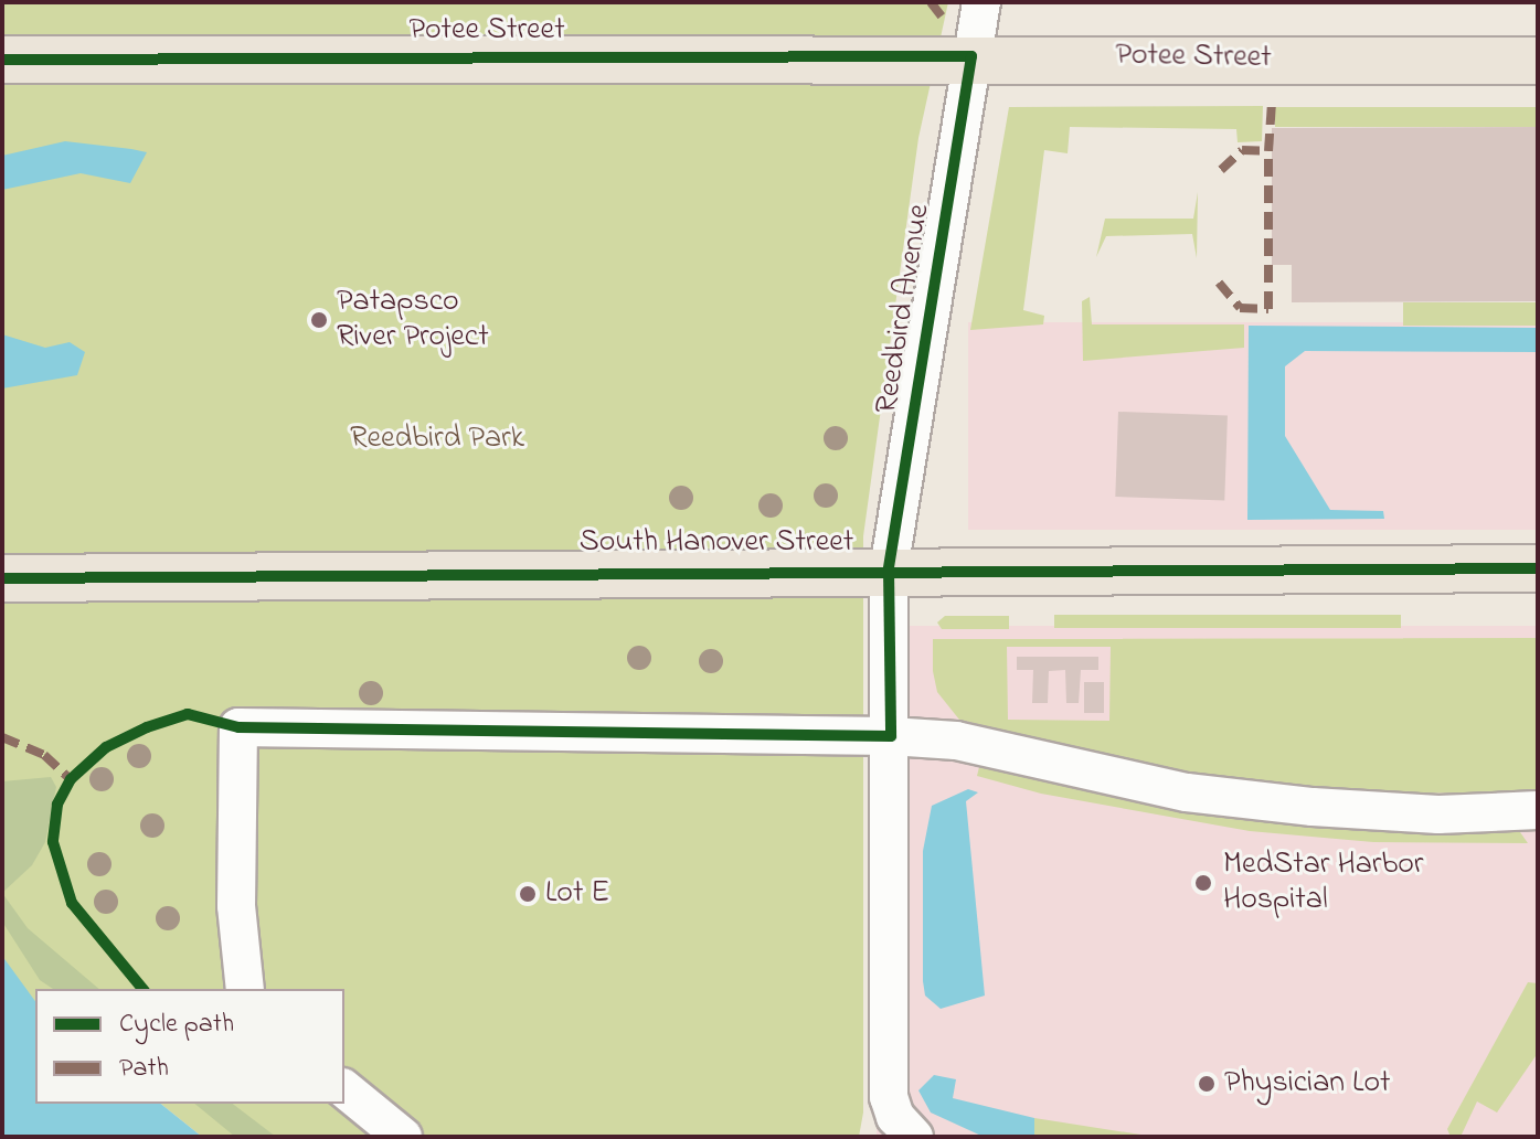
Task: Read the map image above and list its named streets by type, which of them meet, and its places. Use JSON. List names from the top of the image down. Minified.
{"streets":{"main road":["Potee Street","South Hanover Street"],"street":["Reedbird Avenue"]},"crossings":[["Potee Street","Reedbird Avenue"],["Reedbird Avenue","South Hanover Street"]],"parks":["Reedbird Park"],"places":["Patapsco River Project","MedStar Harbor Hospital","Lot E","Physician Lot"],"legend":["Cycle path","Path"]}
